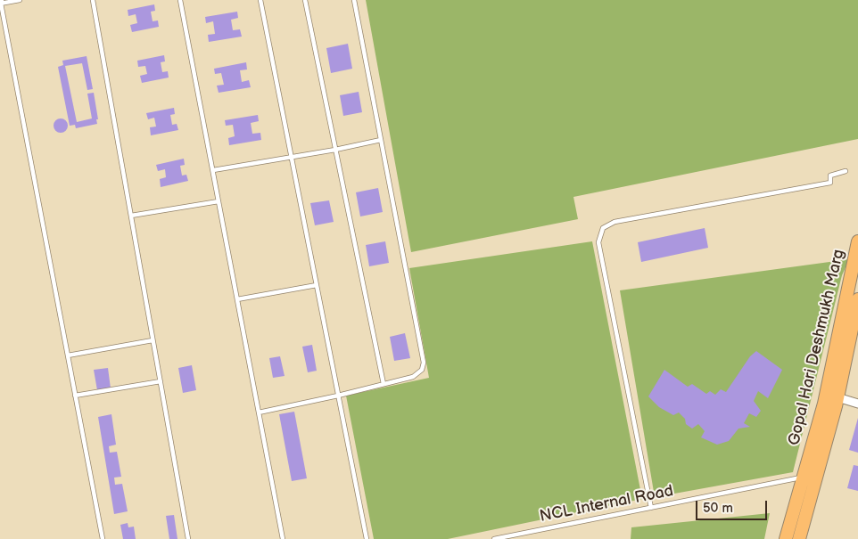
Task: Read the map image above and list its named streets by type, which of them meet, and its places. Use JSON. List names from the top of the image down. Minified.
{"streets":{"main road":["Gopal Hari Deshmukh Marg"],"lane":["NCL Internal Road"]},"crossings":[["Gopal Hari Deshmukh Marg","NCL Internal Road"]],"scale_bar":"50 m"}
